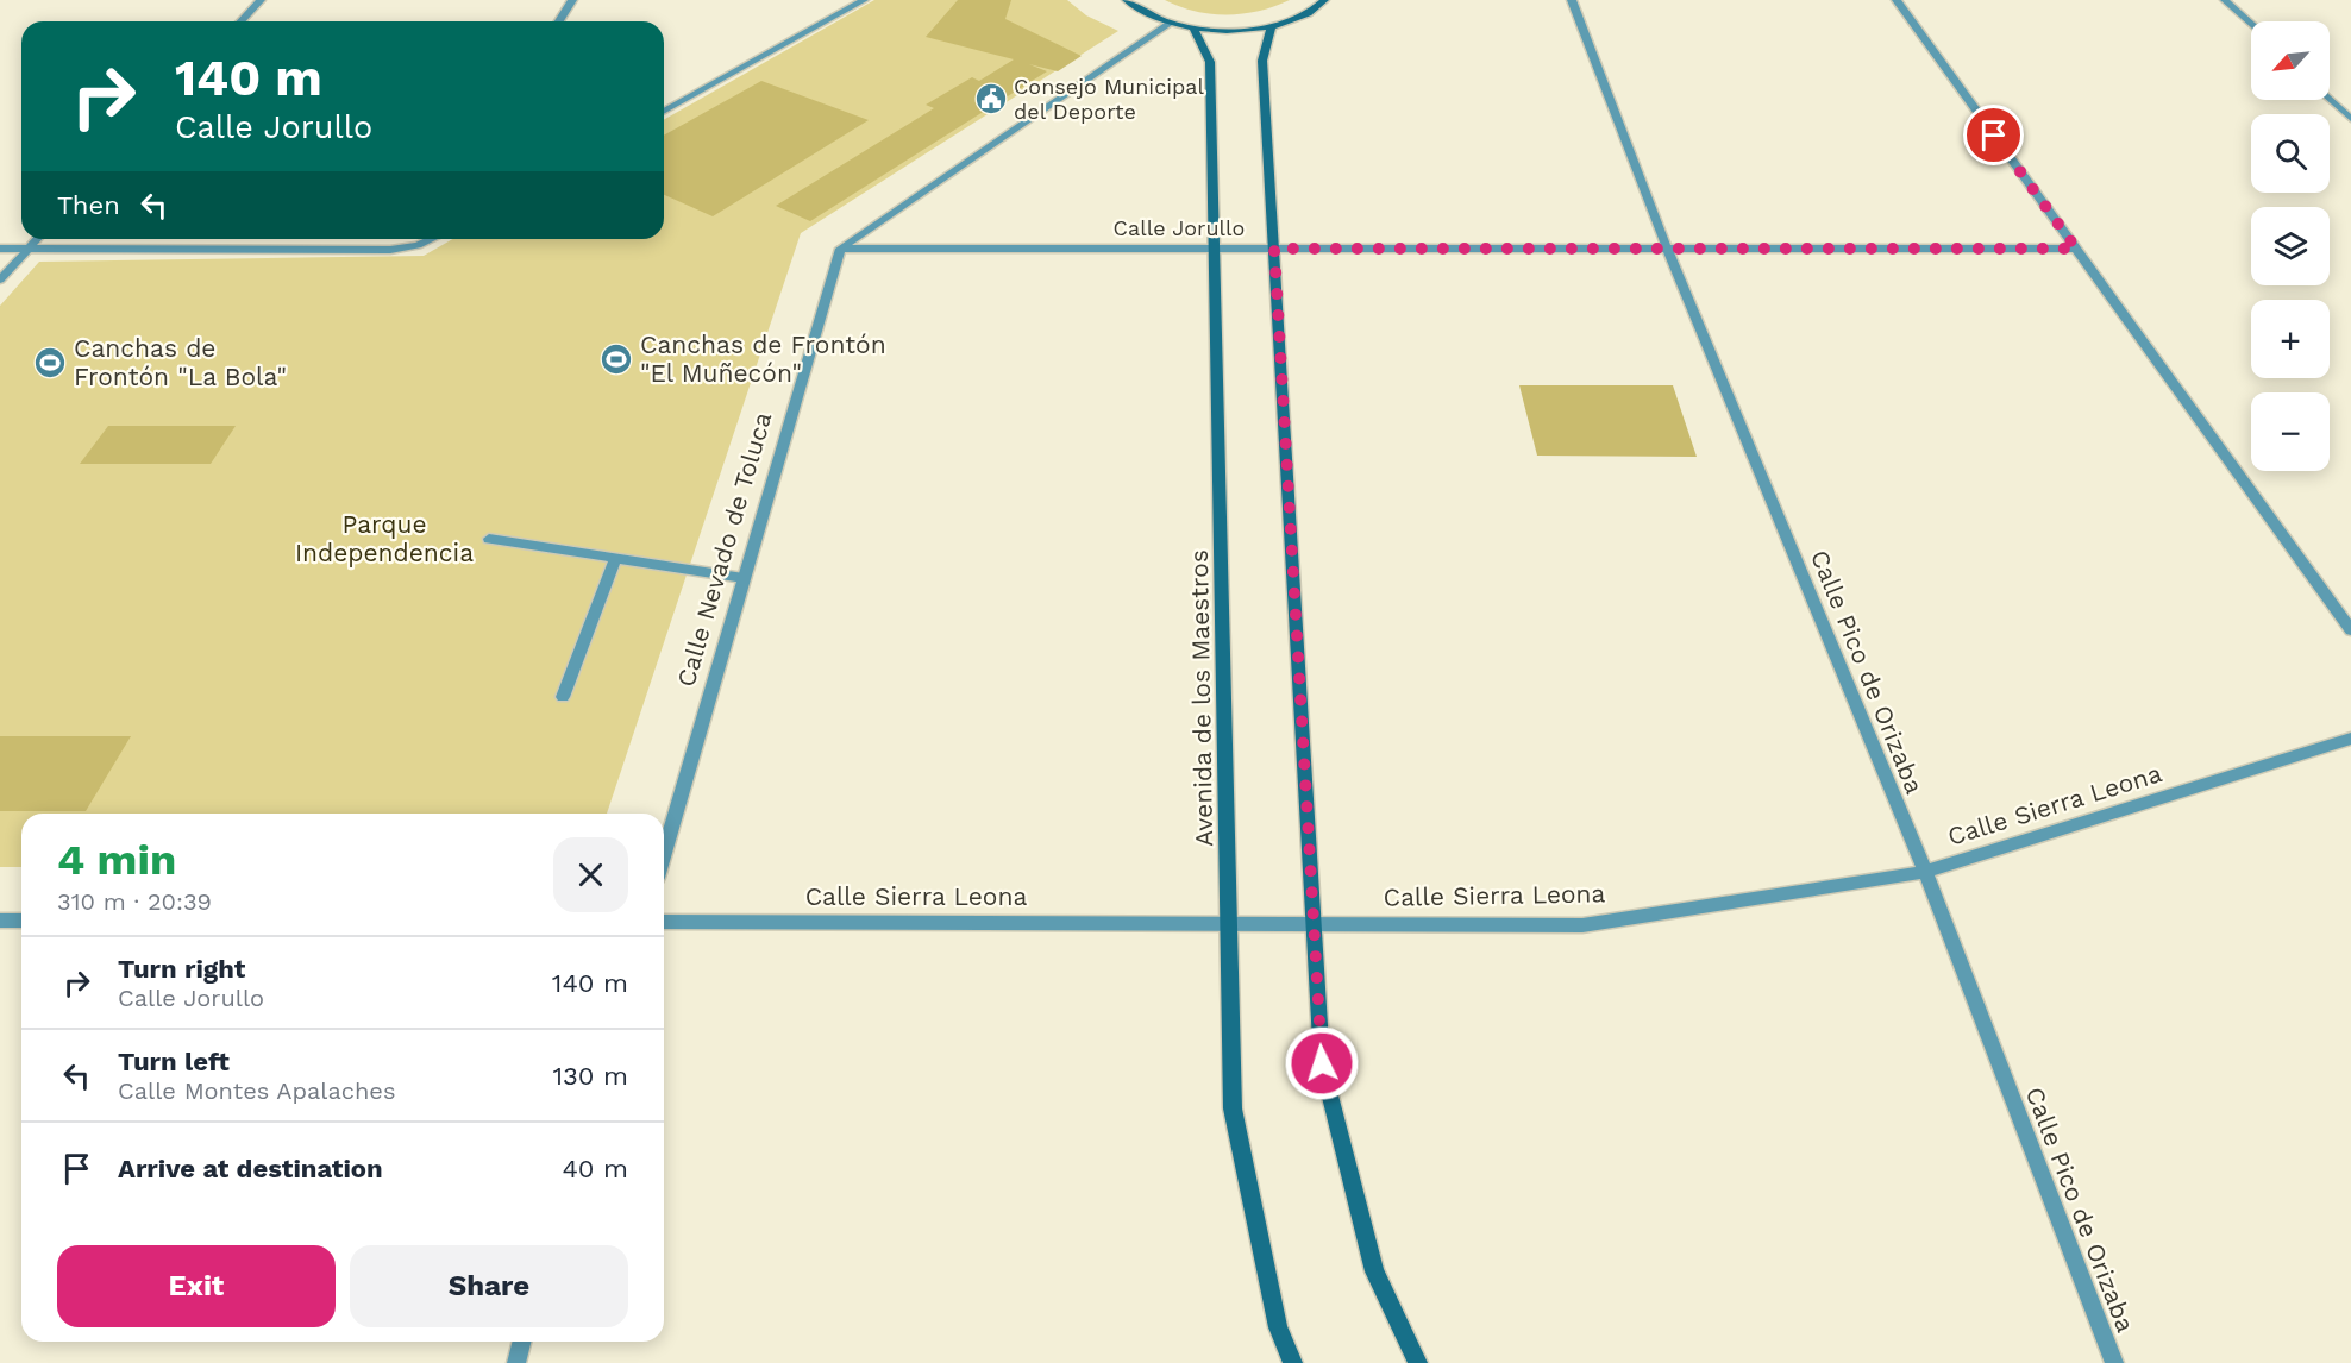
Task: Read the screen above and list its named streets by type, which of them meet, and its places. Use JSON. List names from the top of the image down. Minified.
{"streets":{"street":["Calle Jorullo","Calle Nevado de Toluca","Calle Pico de Orizaba","Avenida de los Maestros","Calle Sierra Leona"]},"crossings":[["Calle Jorullo","Calle Nevado de Toluca"],["Calle Jorullo","Calle Pico de Orizaba"],["Calle Jorullo","Avenida de los Maestros"],["Calle Pico de Orizaba","Calle Sierra Leona"],["Avenida de los Maestros","Calle Sierra Leona"]],"parks":["Parque Independencia"],"places":{"public building":["Consejo Municipal del Deporte"],"sports":["Canchas de Frontón \"El Muñecón\"","Canchas de Frontón \"La Bola\""]},"north":"bottom left","page":{"map_buttons":["+","−"],"turn":["140 m","Calle Jorullo"],"then":"Then","heading":["4 min","310 m · 20:39"],"list":[{"name":"Turn right","note":"Calle Jorullo","value":"140 m"},{"name":"Turn left","note":"Calle Montes Apalaches","value":"130 m"},{"name":"Arrive at destination","value":"40 m"}],"buttons":["Exit","Share"]}}
